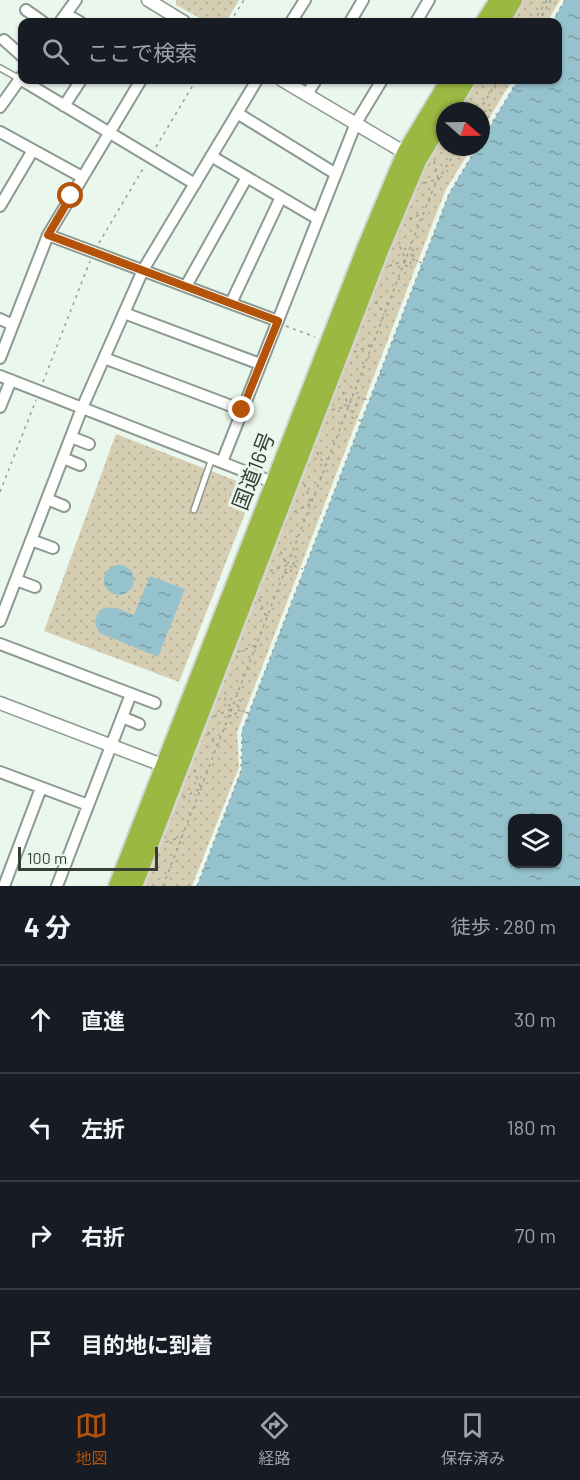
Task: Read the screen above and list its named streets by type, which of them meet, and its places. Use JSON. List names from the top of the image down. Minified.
{"streets":{"highway":["国道16号"]},"scale_bar":"100 m","north":"right","page":{"search":"ここで検索","scale":"100 m","heading":["4 分","徒歩 · 280 m"],"list":[["直進","30 m"],["左折","180 m"],["右折","70 m"],"目的地に到着"],"nav":["地図","経路","保存済み"]}}
